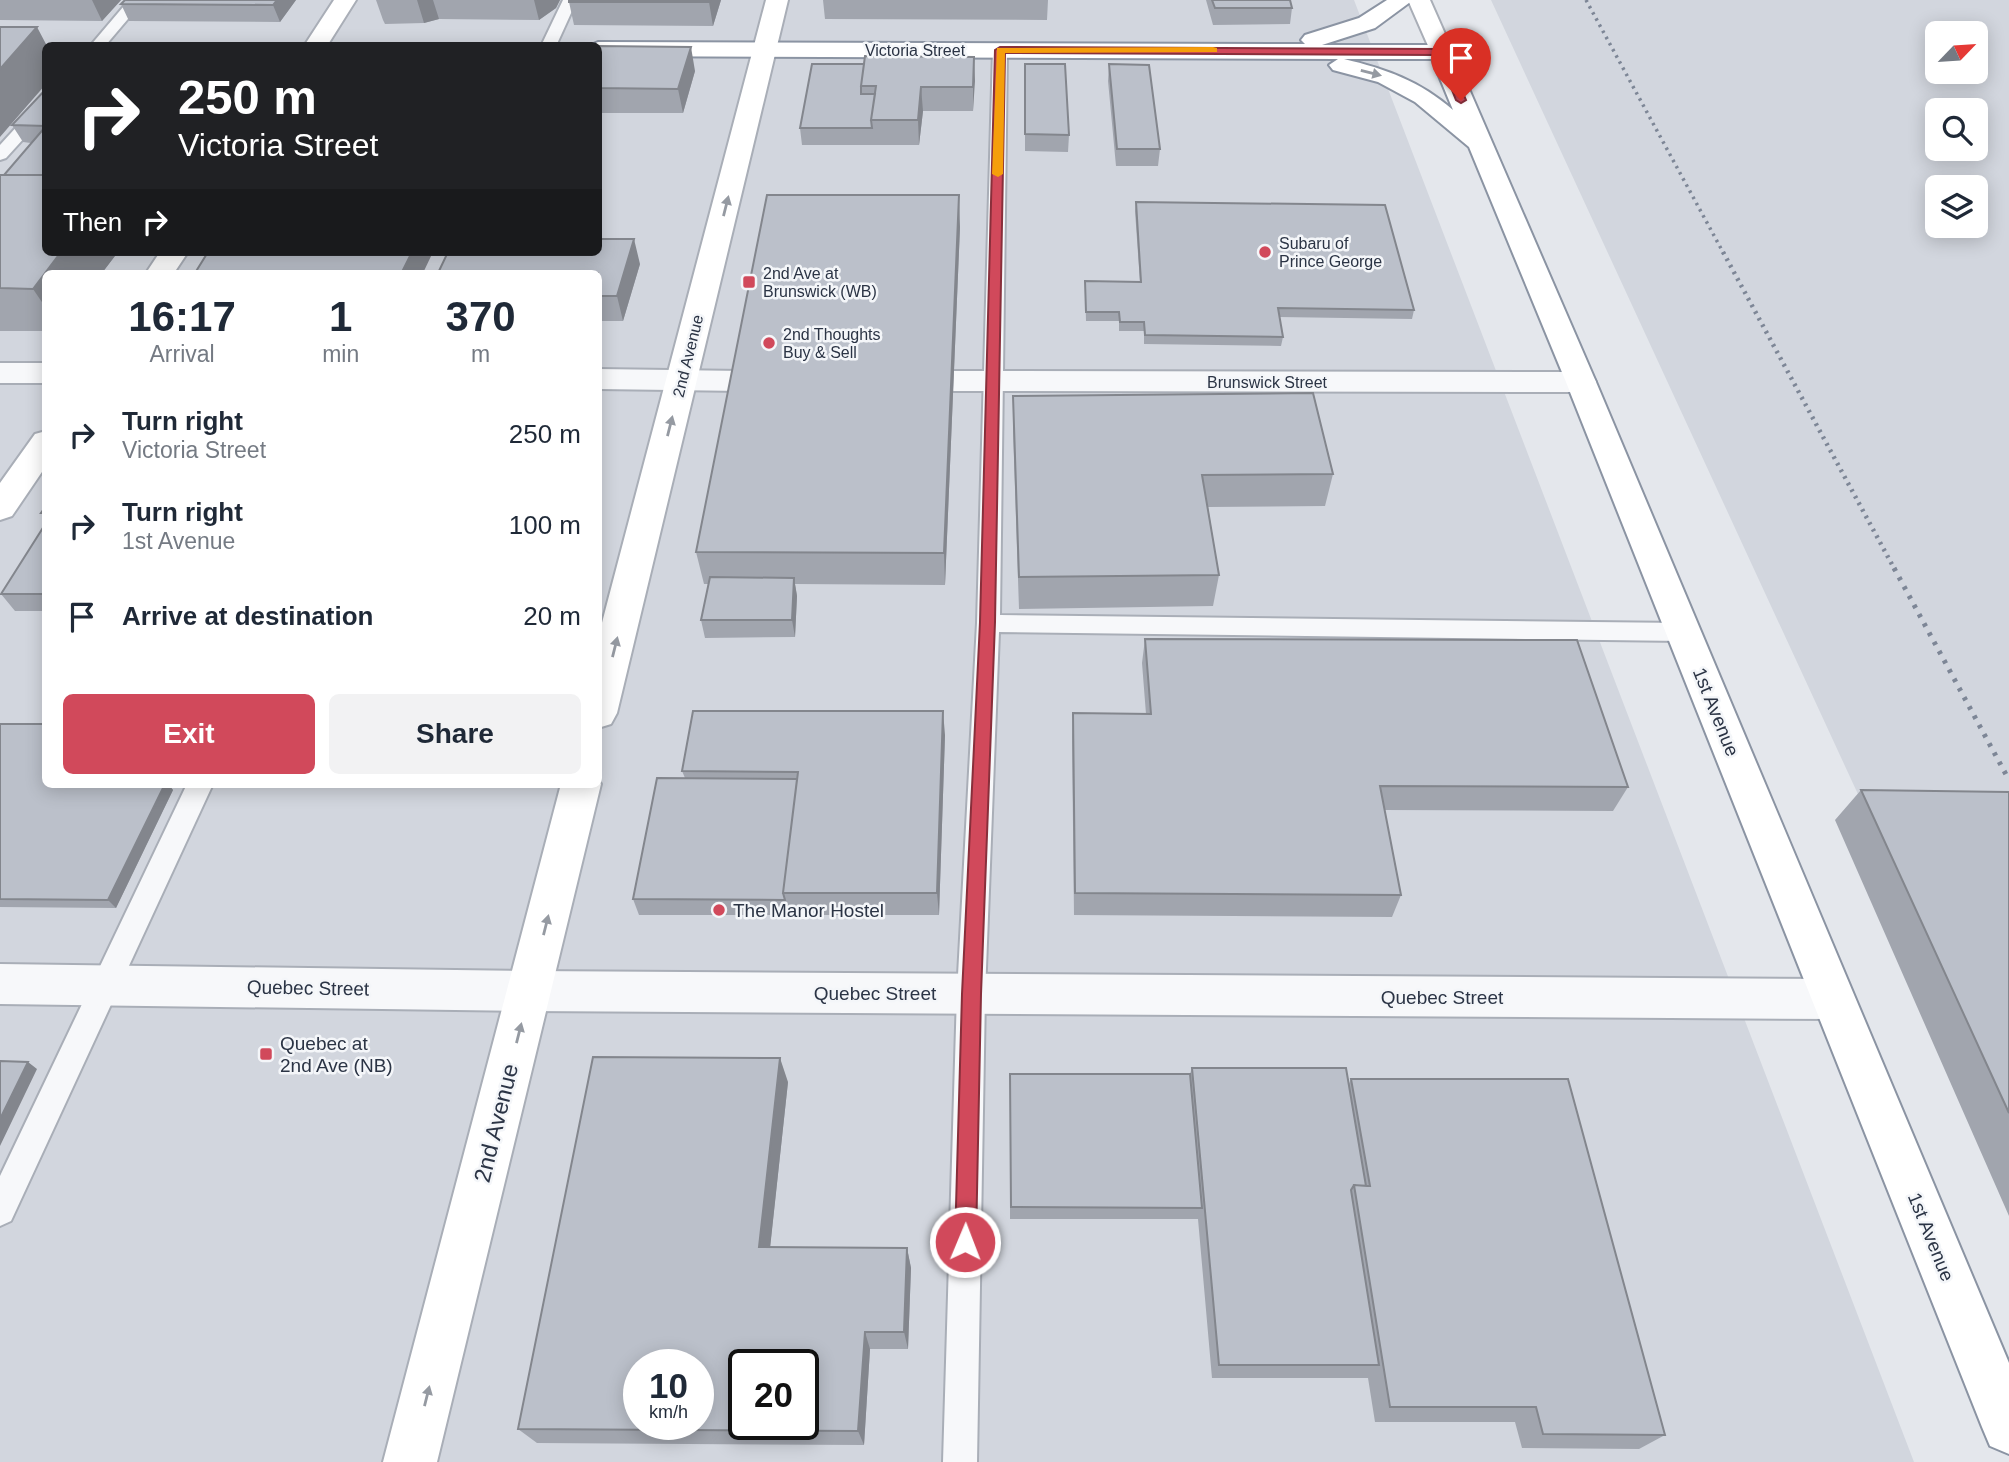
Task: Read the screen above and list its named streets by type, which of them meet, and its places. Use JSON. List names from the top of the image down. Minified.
{"streets":{"main road":["Victoria Street","2nd Avenue","1st Avenue"],"street":["Brunswick Street","Quebec Street"]},"crossings":[["Victoria Street","2nd Avenue"],["Victoria Street","1st Avenue"],["2nd Avenue","Quebec Street"],["Brunswick Street","1st Avenue"],["1st Avenue","Quebec Street"]],"one_way":["2nd Avenue"],"places":{"other":["Subaru of Prince George","2nd Thoughts Buy & Sell","The Manor Hostel"],"transit":["2nd Ave at Brunswick (WB)","Quebec at 2nd Ave (NB)"]},"north":"top right","page":{"turn":["250 m","Victoria Street"],"then":"Then","eta":["16:17","Arrival","1","min","370","m"],"list":[{"name":"Turn right","note":"Victoria Street","value":"250 m"},{"name":"Turn right","note":"1st Avenue","value":"100 m"},{"name":"Arrive at destination","value":"20 m"}],"buttons":["Exit","Share"],"speed":"10 km/h","limit":"20"}}
